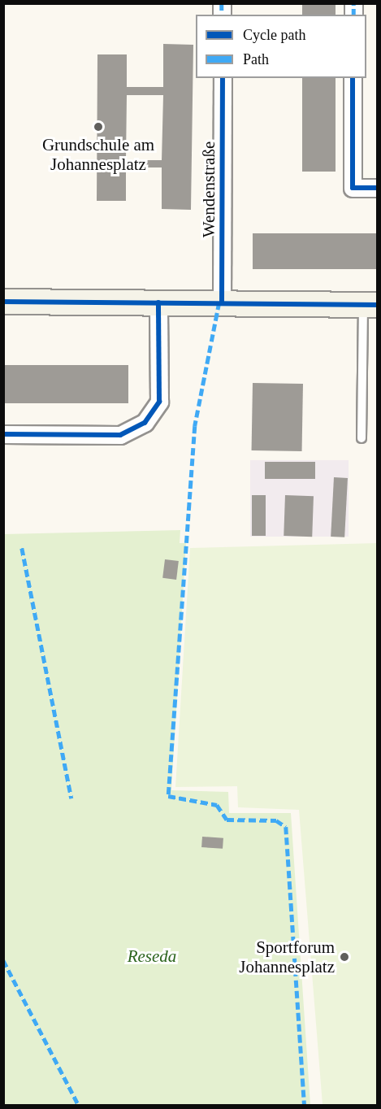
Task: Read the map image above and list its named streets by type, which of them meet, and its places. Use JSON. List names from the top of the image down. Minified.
{"streets":{"street":["Wendenstraße"]},"parks":["Reseda"],"places":["Grundschule am Johannesplatz","Sportforum Johannesplatz"],"legend":["Cycle path","Path"]}
